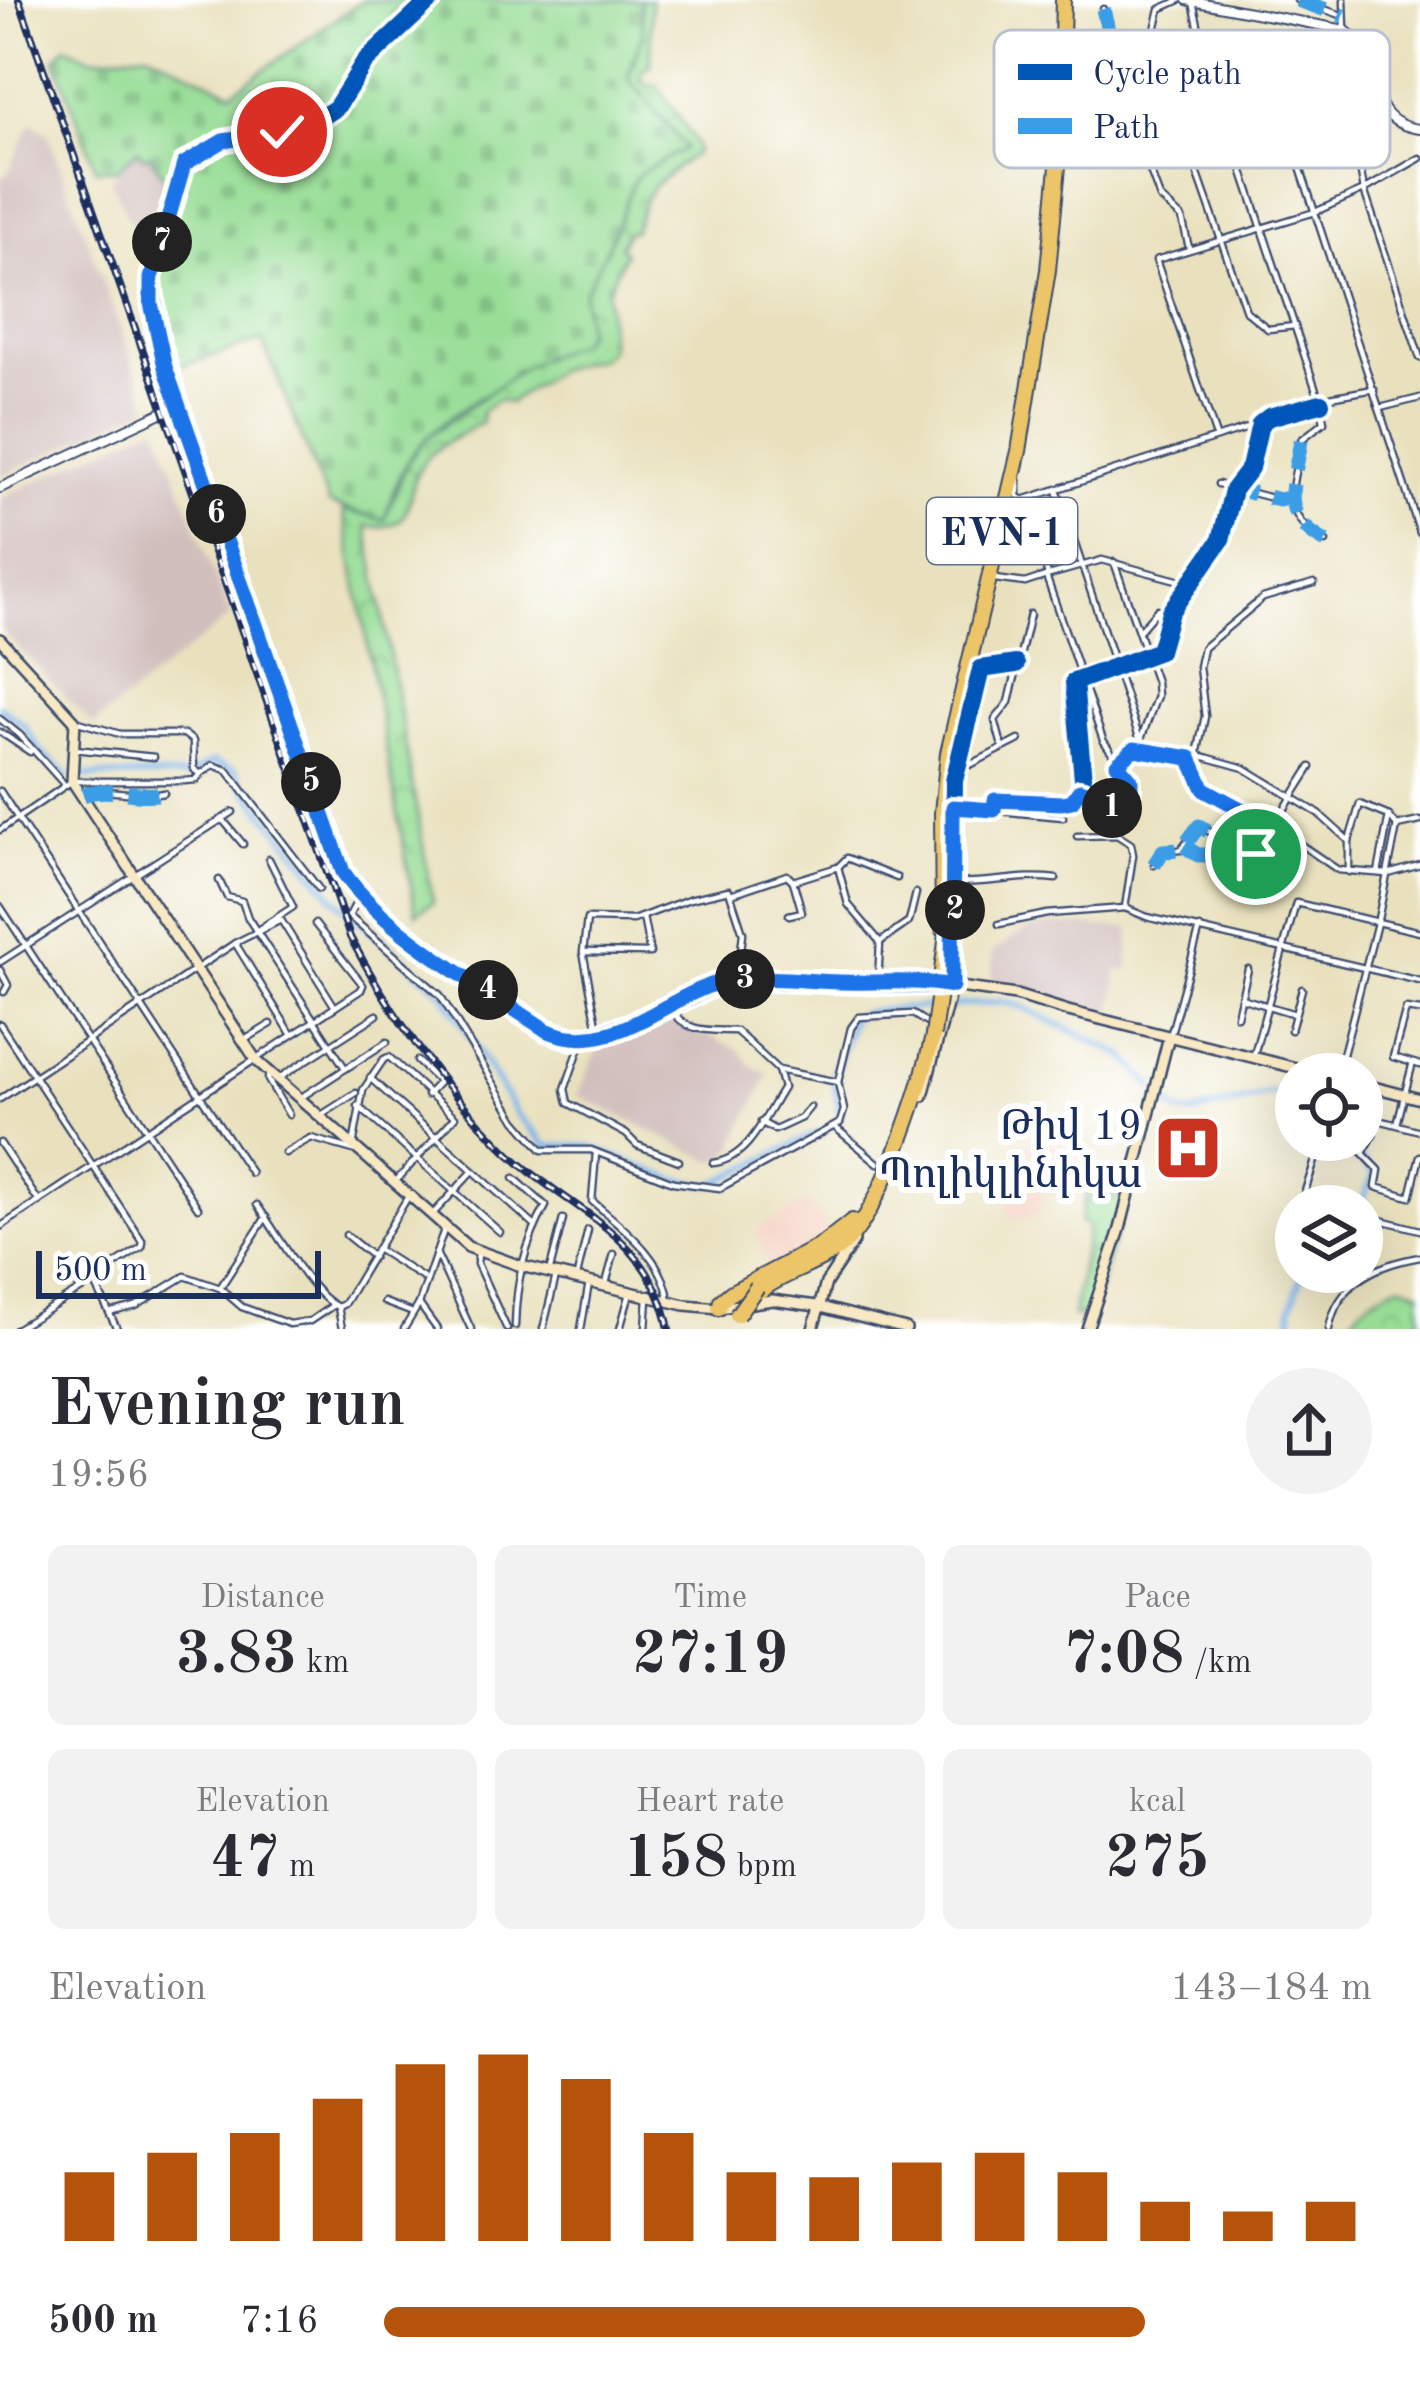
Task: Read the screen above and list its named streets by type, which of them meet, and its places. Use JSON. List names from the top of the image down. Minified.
{"streets":{"highway":["EVN-1"]},"places":{"hospital":["Թիվ 19 Պոլիկլինիկա"]},"legend":["Cycle path","Path"],"scale_bar":"500 m","page":{"pins":["7","6","5","1","2","3","4"],"scale":"500 m","heading":["Evening run","19:56"],"stats":[["Distance","3.83 km"],["Time","27:19"],["Pace","7:08 /km"],["Elevation","47 m"],["Heart rate","158 bpm"],["kcal","275"]],"chart":["Elevation","143–184 m"],"list":[{"name":"500 m","note":"7:16"}]}}
